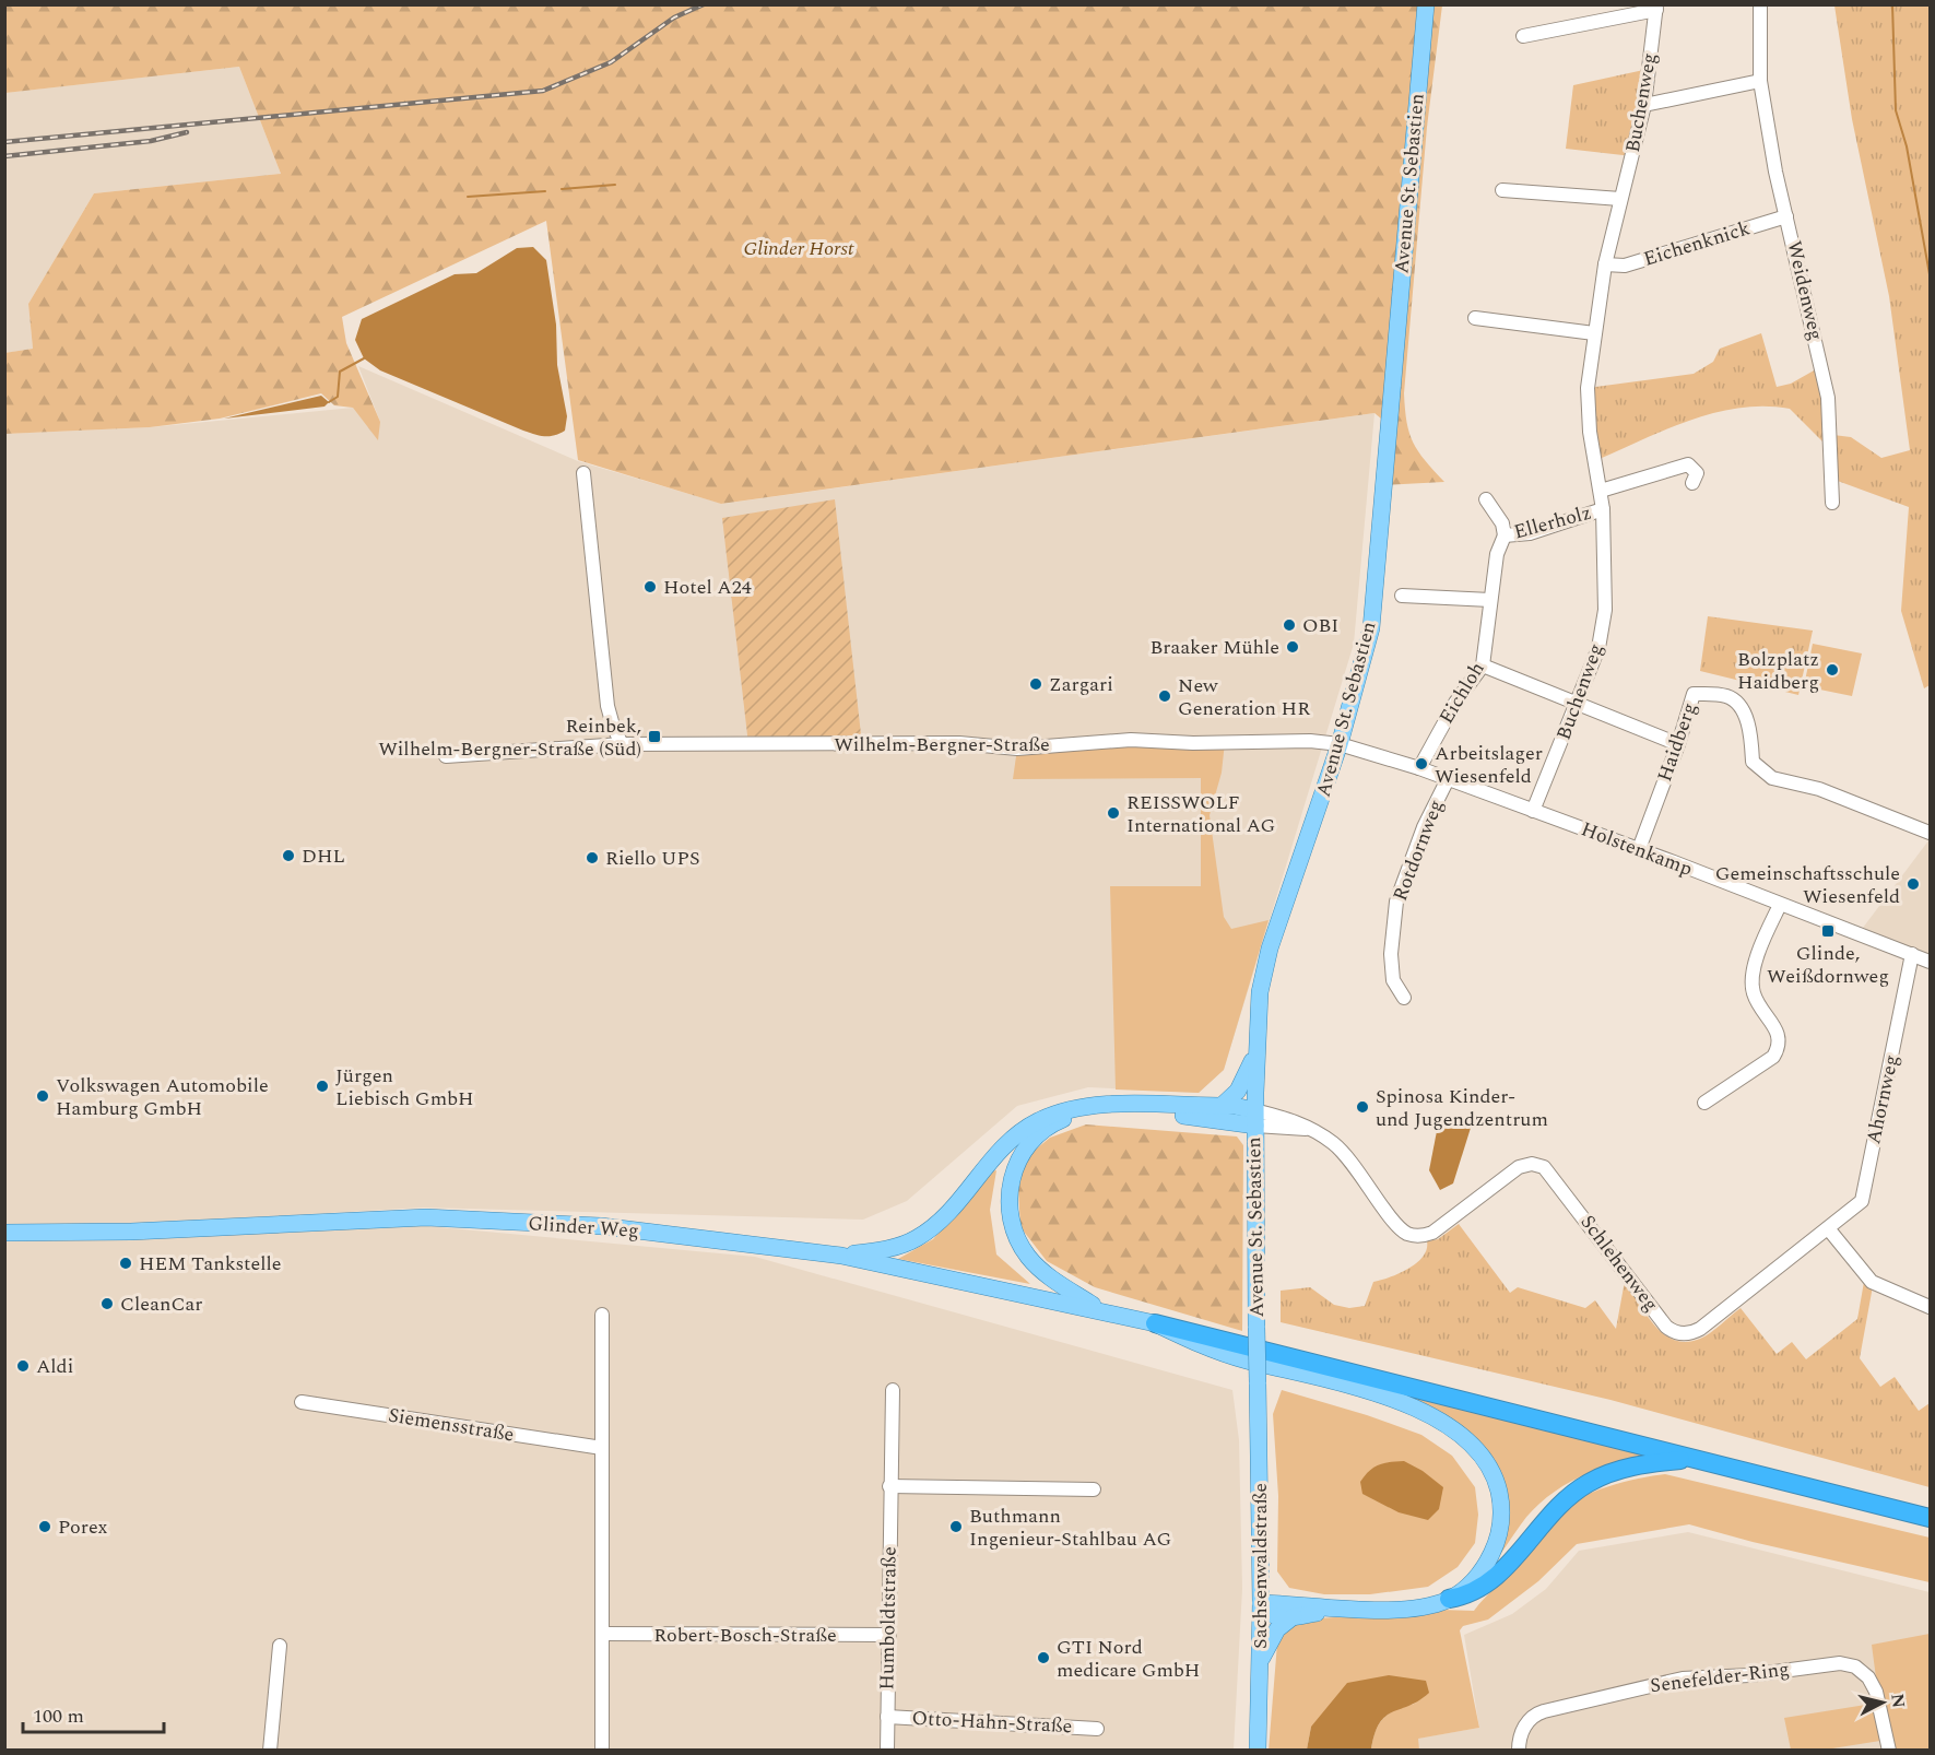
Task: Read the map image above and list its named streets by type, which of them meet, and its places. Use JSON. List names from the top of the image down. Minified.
{"streets":{"main road":["Avenue St. Sebastien","Glinder Weg","Sachsenwaldstraße"],"street":["Buchenweg","Eichenknick","Weidenweg","Ellerholz","Eichloh","Haidberg","Wilhelm-Bergner-Straße","Holstenkamp","Rotdornweg","Ahornweg","Schlehenweg","Siemensstraße","Humboldtstraße","Robert-Bosch-Straße","Senefelder-Ring","Otto-Hahn-Straße"]},"crossings":[["Buchenweg","Eichenknick"],["Buchenweg","Ellerholz"],["Buchenweg","Holstenkamp"],["Avenue St. Sebastien","Wilhelm-Bergner-Straße"],["Avenue St. Sebastien","Holstenkamp"],["Avenue St. Sebastien","Schlehenweg"],["Avenue St. Sebastien","Sachsenwaldstraße"],["Eichenknick","Weidenweg"],["Ellerholz","Eichloh"],["Eichloh","Holstenkamp"],["Haidberg","Holstenkamp"],["Wilhelm-Bergner-Straße","Holstenkamp"],["Holstenkamp","Rotdornweg"],["Holstenkamp","Ahornweg"],["Ahornweg","Schlehenweg"],["Humboldtstraße","Robert-Bosch-Straße"],["Humboldtstraße","Otto-Hahn-Straße"]],"parks":["Glinder Horst"],"places":{"other":["Hotel A24","OBI","Braaker Mühle","Bolzplatz Haidberg","Zargari","New Generation HR","Arbeitslager Wiesenfeld","REISSWOLF International AG","DHL","Riello UPS","Gemeinschaftsschule Wiesenfeld","Jürgen Liebisch GmbH","Volkswagen Automobile Hamburg GmbH","Spinosa Kinder- und Jugendzentrum","HEM Tankstelle","CleanCar","Aldi","Porex","Buthmann Ingenieur-Stahlbau AG","GTI Nord medicare GmbH"],"transit":["Reinbek, Wilhelm-Bergner-Straße (Süd)","Glinde, Weißdornweg"]},"scale_bar":"100 m","north":"right"}
